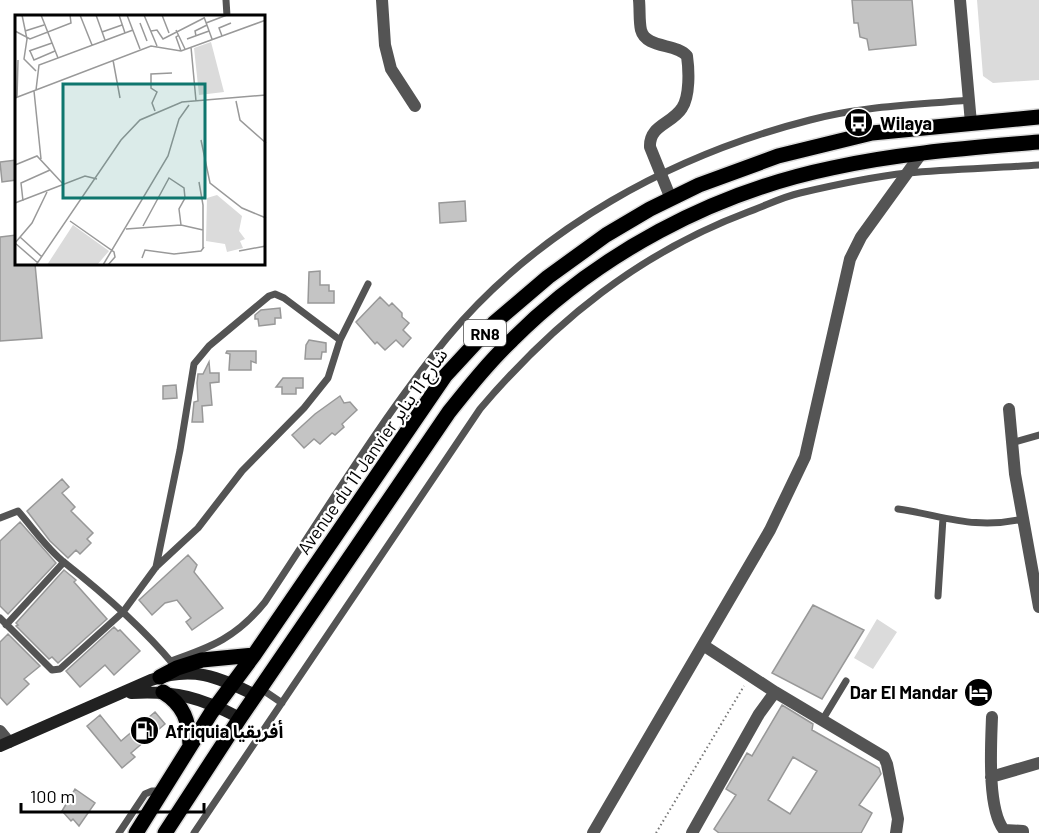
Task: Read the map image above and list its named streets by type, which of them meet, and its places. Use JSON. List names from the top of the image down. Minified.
{"streets":{"main road":["RN8","Avenue du 11 Janvier شارع 11 يناير"]},"places":{"bus stop":["Wilaya"],"hotel":["Dar El Mandar"],"fuel station":["Afriquia أفريقيا"]},"scale_bar":"100 m"}
